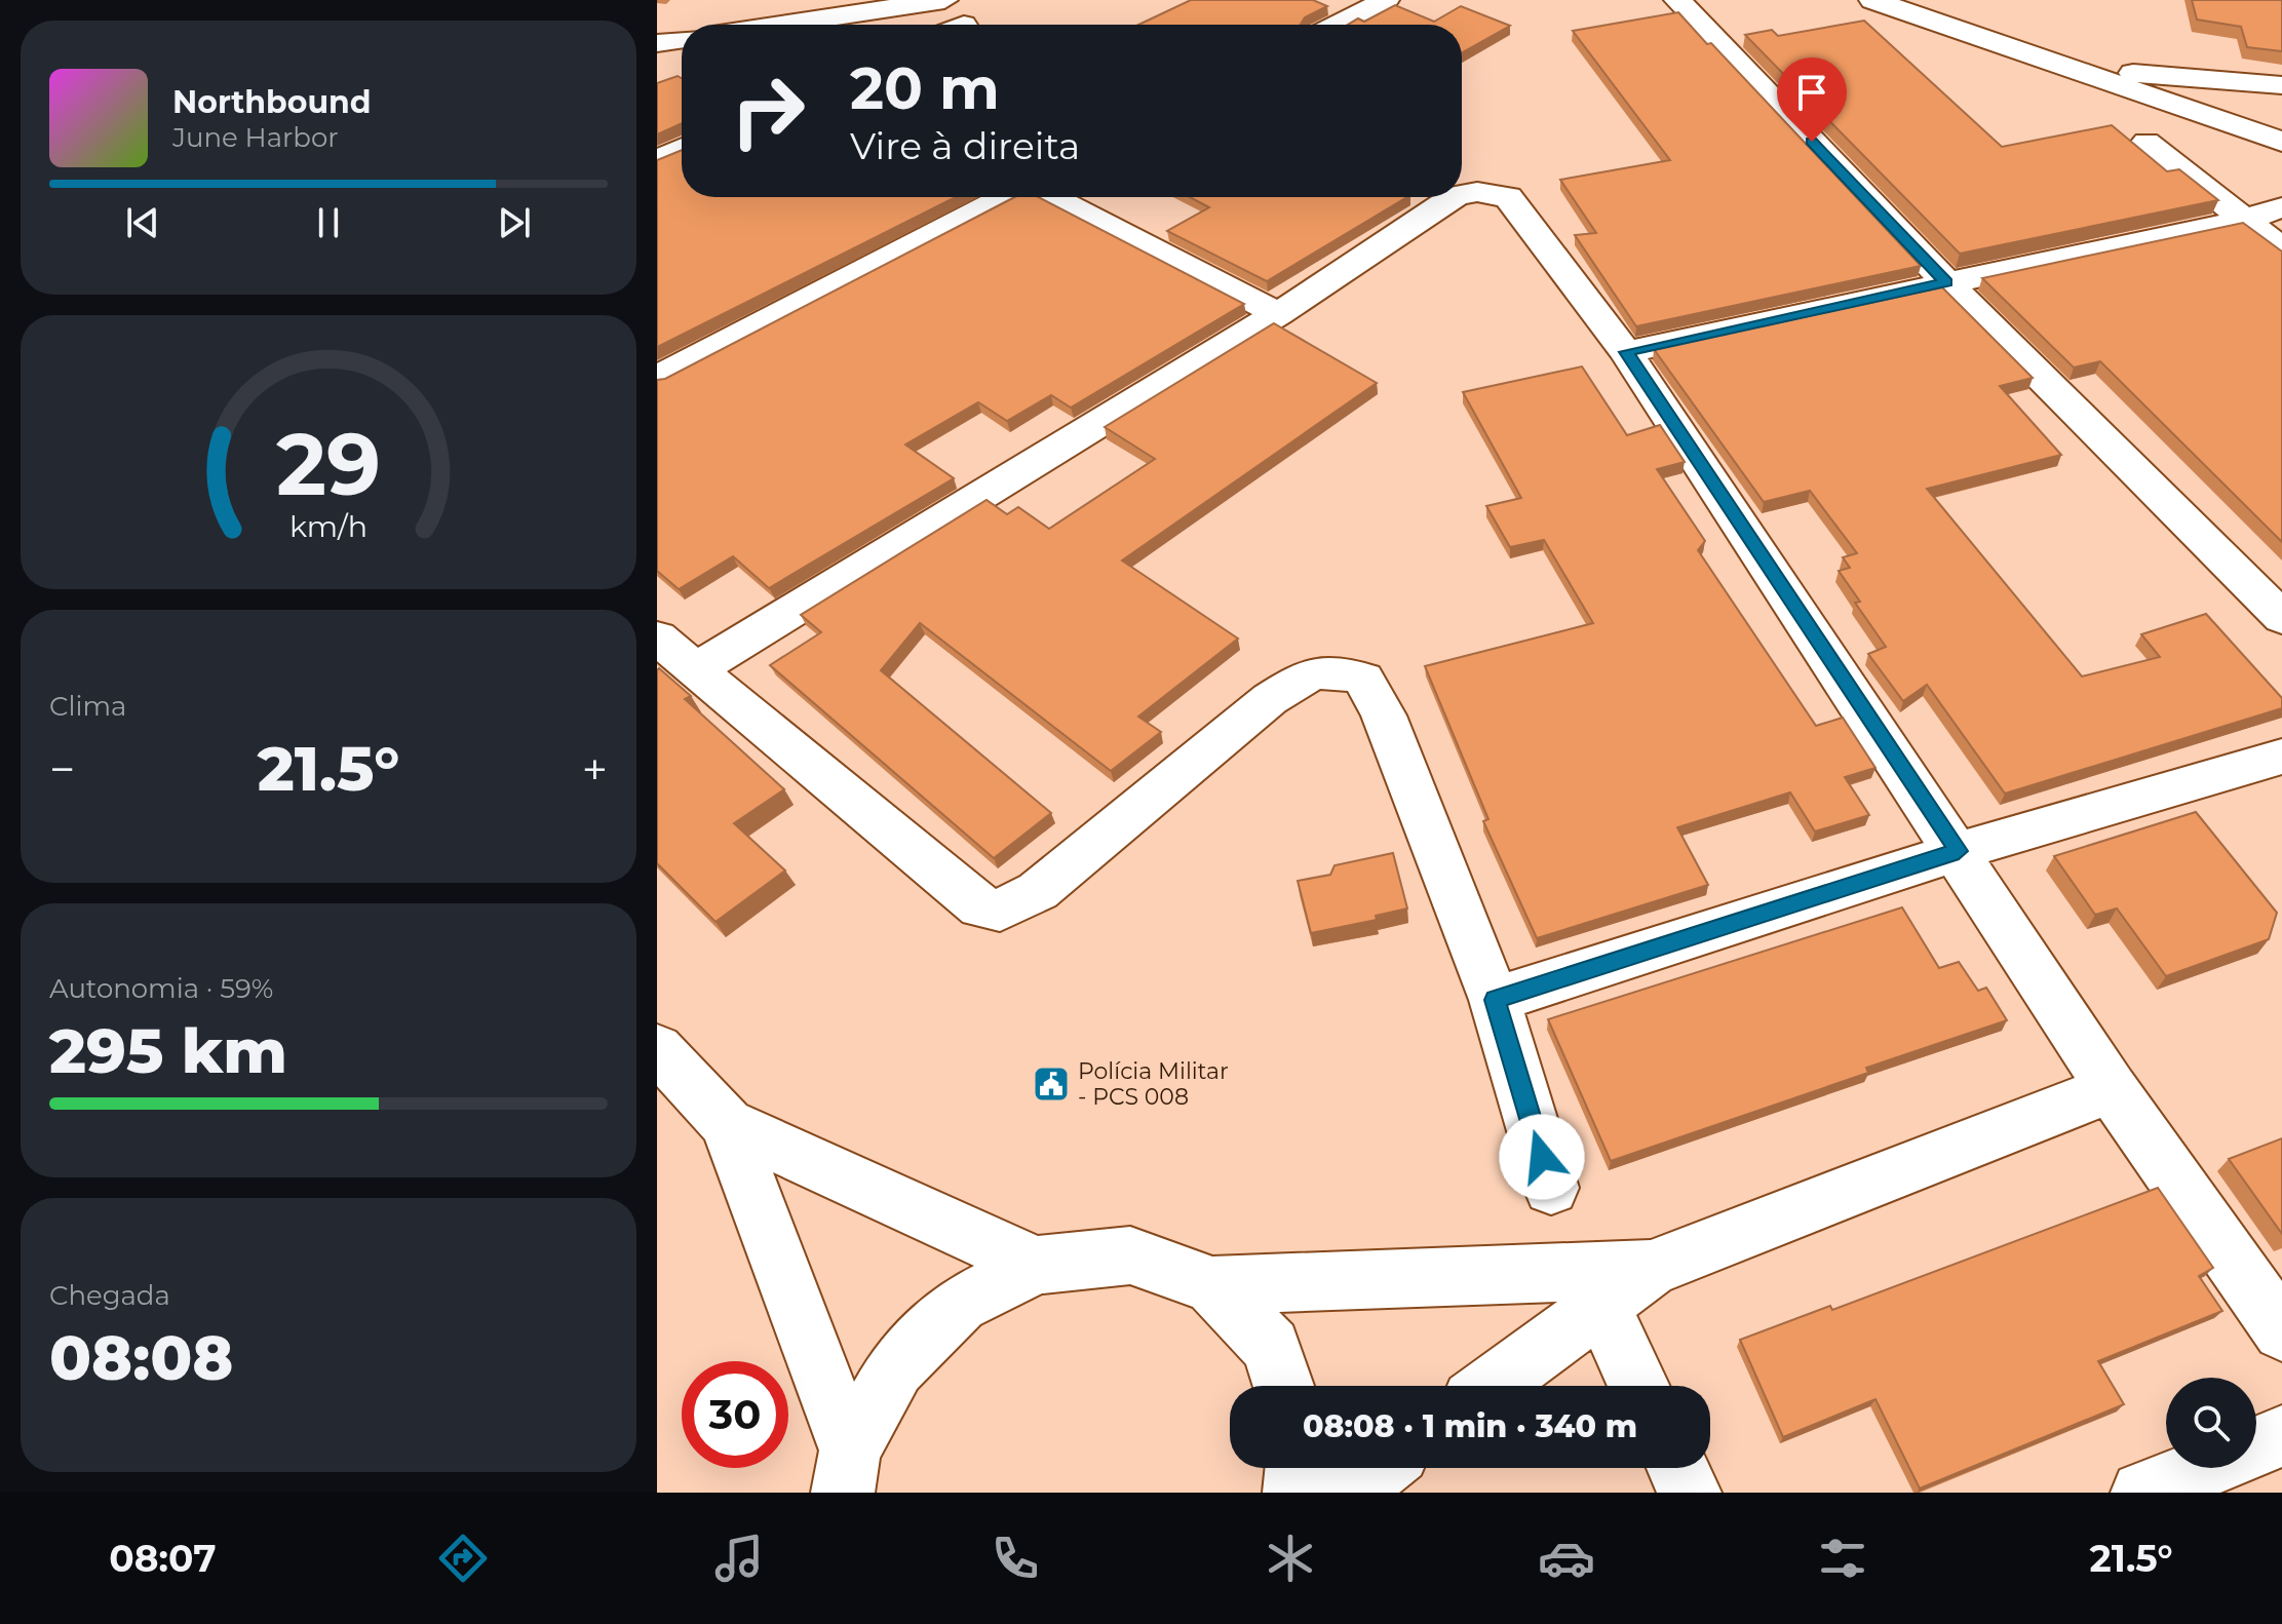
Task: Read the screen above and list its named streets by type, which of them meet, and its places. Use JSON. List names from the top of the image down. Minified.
{"places":{"public building":["Polícia Militar - PCS 008"]},"page":{"turn":["20 m","Vire à direita"],"song":["Northbound","June Harbor"],"tile":["Clima",["Autonomia · 59%","295 km"],["Chegada","08:08"]],"heat":["−","21.5°","+"],"limit":"30","trip":"08:08 · 1 min · 340 m","tabs":["08:07","21.5°"],"gauge":["29","km/h"]}}
